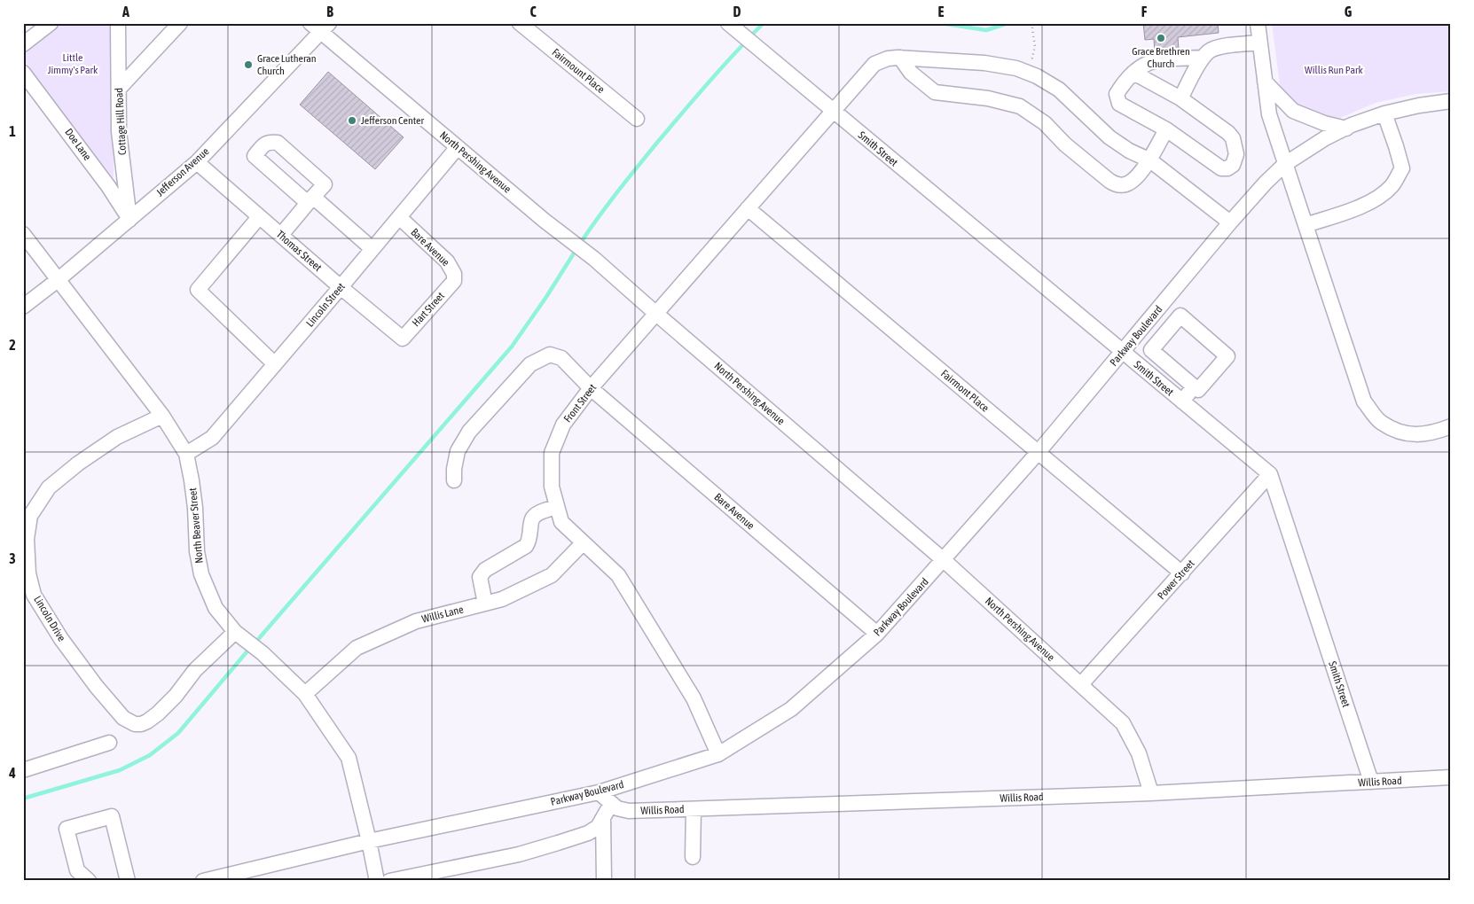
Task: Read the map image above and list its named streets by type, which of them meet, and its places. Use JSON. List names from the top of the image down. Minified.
{"streets":{"street":["Fairmount Place","Cottage Hill Road","Doe Lane","Smith Street","North Pershing Avenue","Jefferson Avenue","Bare Avenue","Thomas Street","Lincoln Street","Hart Street","Parkway Boulevard","Fairmont Place","Front Street","North Beaver Street","Power Street","Willis Lane","Lincoln Drive","Willis Road"]},"crossings":[["Cottage Hill Road","Doe Lane"],["Cottage Hill Road","Jefferson Avenue"],["Doe Lane","Jefferson Avenue"],["Smith Street","Parkway Boulevard"],["Smith Street","Front Street"],["Smith Street","Power Street"],["Smith Street","Willis Road"],["North Pershing Avenue","Jefferson Avenue"],["North Pershing Avenue","Lincoln Street"],["North Pershing Avenue","Parkway Boulevard"],["North Pershing Avenue","Front Street"],["North Pershing Avenue","Power Street"],["North Pershing Avenue","Willis Road"],["Jefferson Avenue","Thomas Street"],["Jefferson Avenue","North Beaver Street"],["Bare Avenue","Lincoln Street"],["Bare Avenue","Hart Street"],["Bare Avenue","Parkway Boulevard"],["Bare Avenue","Front Street"],["Thomas Street","Lincoln Street"],["Thomas Street","Hart Street"],["Lincoln Street","North Beaver Street"],["Parkway Boulevard","Fairmont Place"],["Parkway Boulevard","Front Street"],["Parkway Boulevard","North Beaver Street"],["Parkway Boulevard","Willis Road"],["Fairmont Place","Front Street"],["Fairmont Place","Power Street"],["Front Street","Willis Lane"],["North Beaver Street","Willis Lane"],["North Beaver Street","Lincoln Drive"]],"parks":["Little Jimmy's Park","Willis Run Park"],"places":["Grace Brethren Church","Grace Lutheran Church","Jefferson Center"],"grid":{"columns":["A","B","C","D","E","F","G"],"rows":["1","2","3","4"]}}
